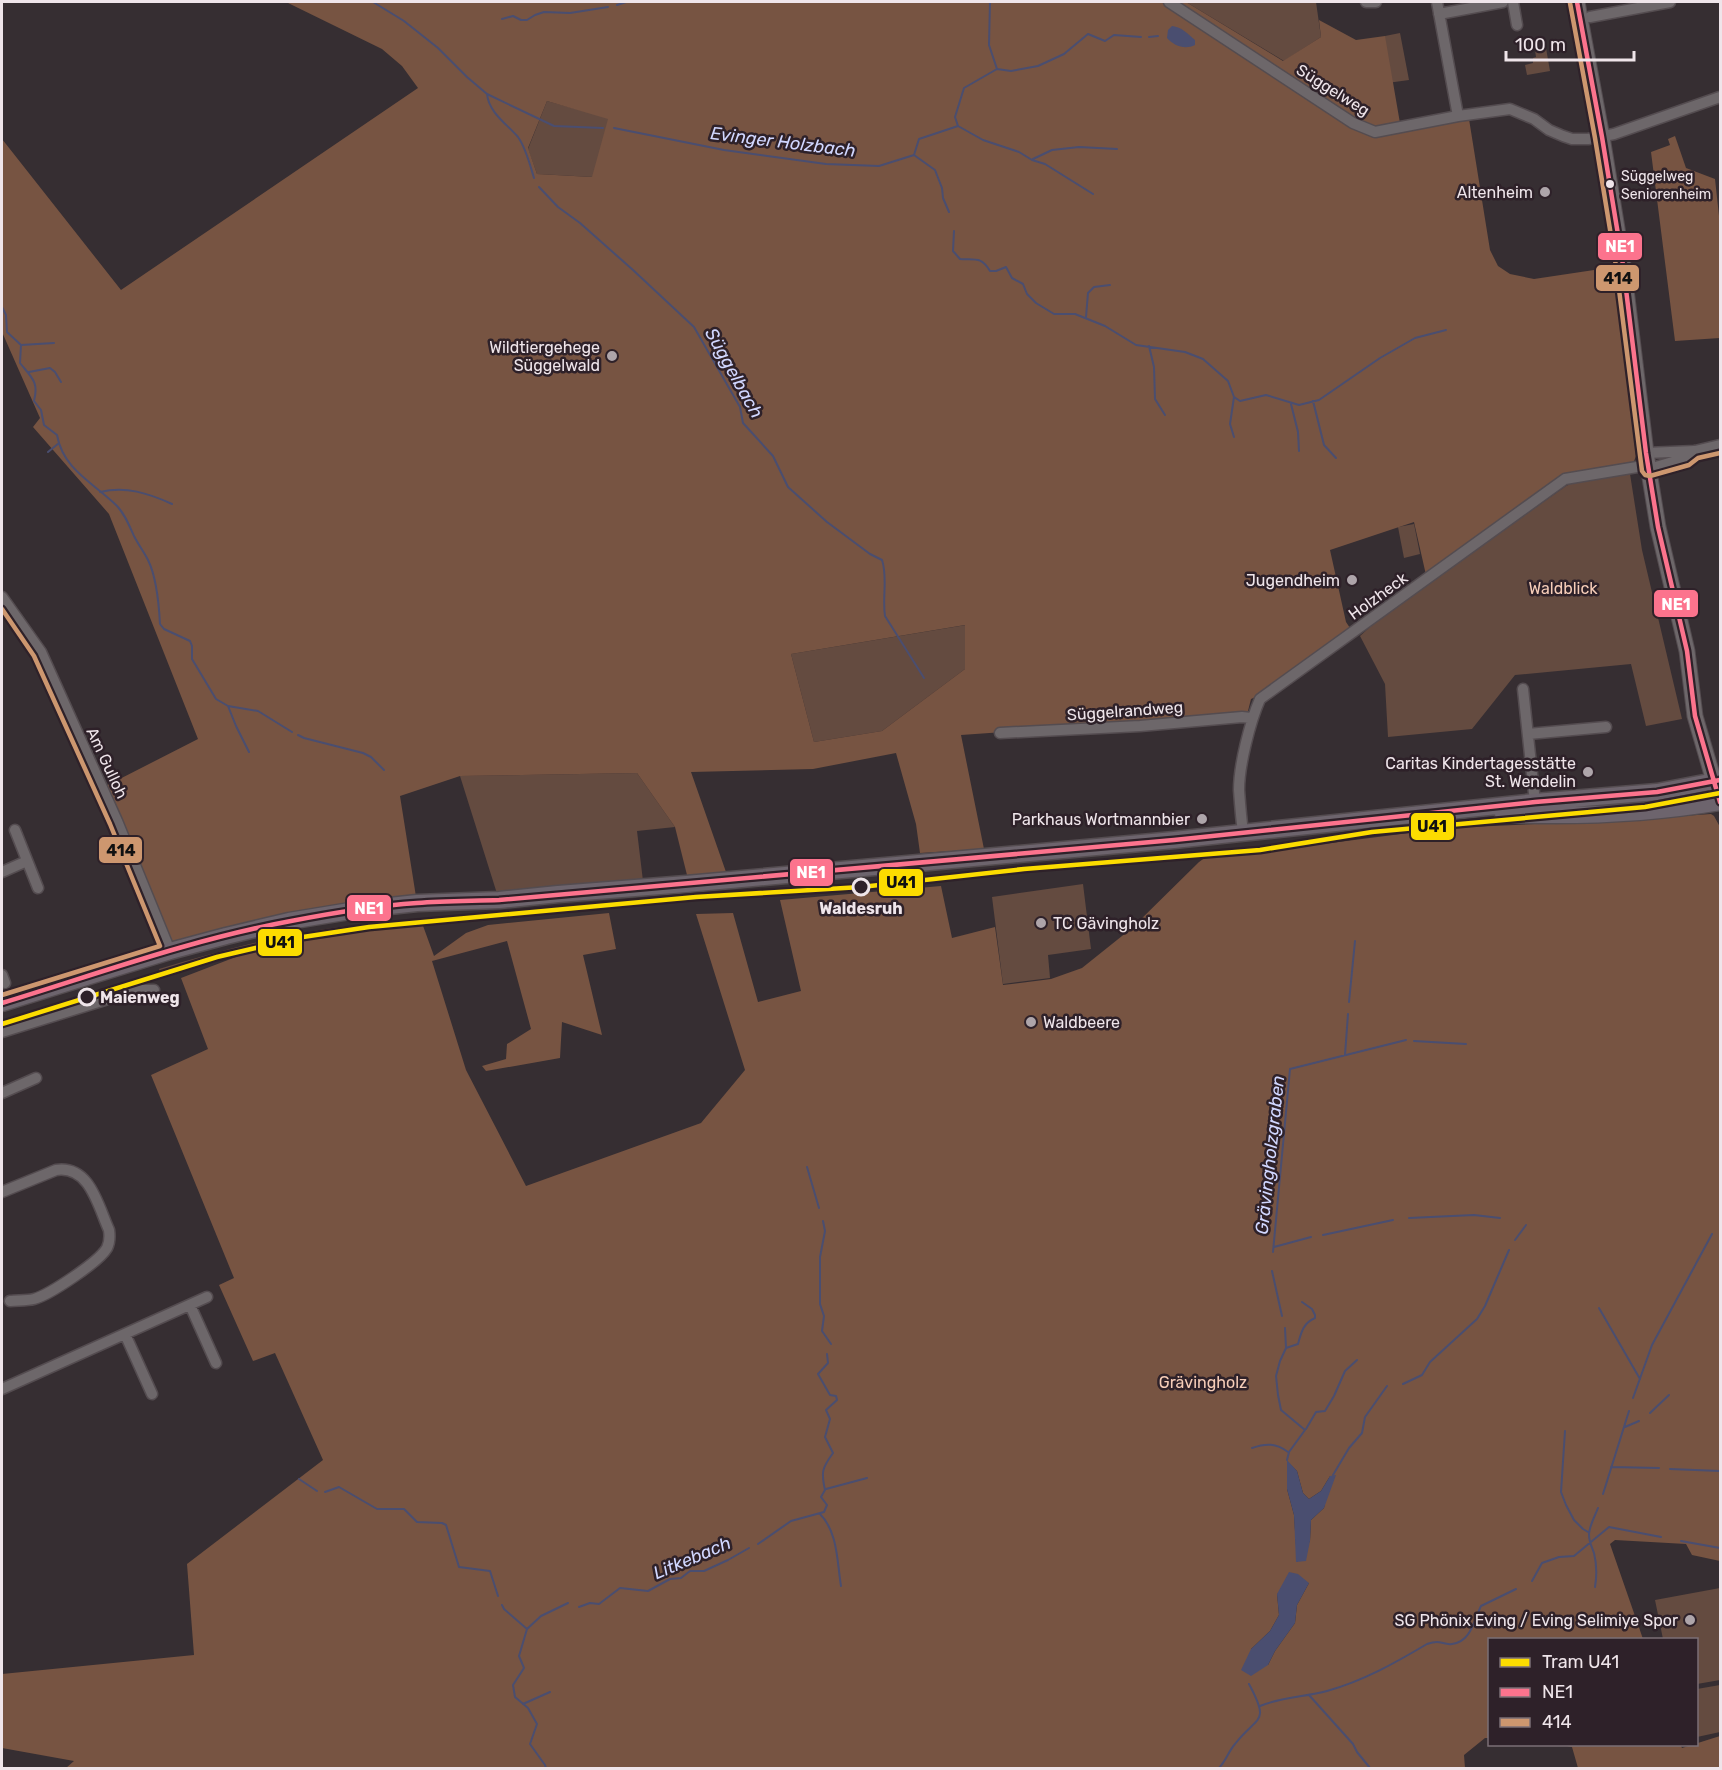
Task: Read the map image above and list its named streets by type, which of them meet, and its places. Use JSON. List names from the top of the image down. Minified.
{"streets":{"street":["Süggelweg","Holzheck","Süggelrandweg","Am Gulloh"]},"crossings":[["Holzheck","Süggelrandweg"]],"water":["Evinger Holzbach","Süggelbach","Grävingholzgraben","Litkebach"],"parks":["Waldblick","Grävingholz"],"places":["Süggelweg Seniorenheim","Altenheim","Wildtiergehege Süggelwald","Jugendheim","Caritas Kindertagesstätte St. Wendelin","Parkhaus Wortmannbier","Waldesruh","TC Gävingholz","Maienweg","Waldbeere","SG Phönix Eving / Eving Selimiye Spor"],"lines":["transit line NE1","transit line 414","tram line U41"],"legend":["Tram U41","NE1","414"],"scale_bar":"100 m"}
